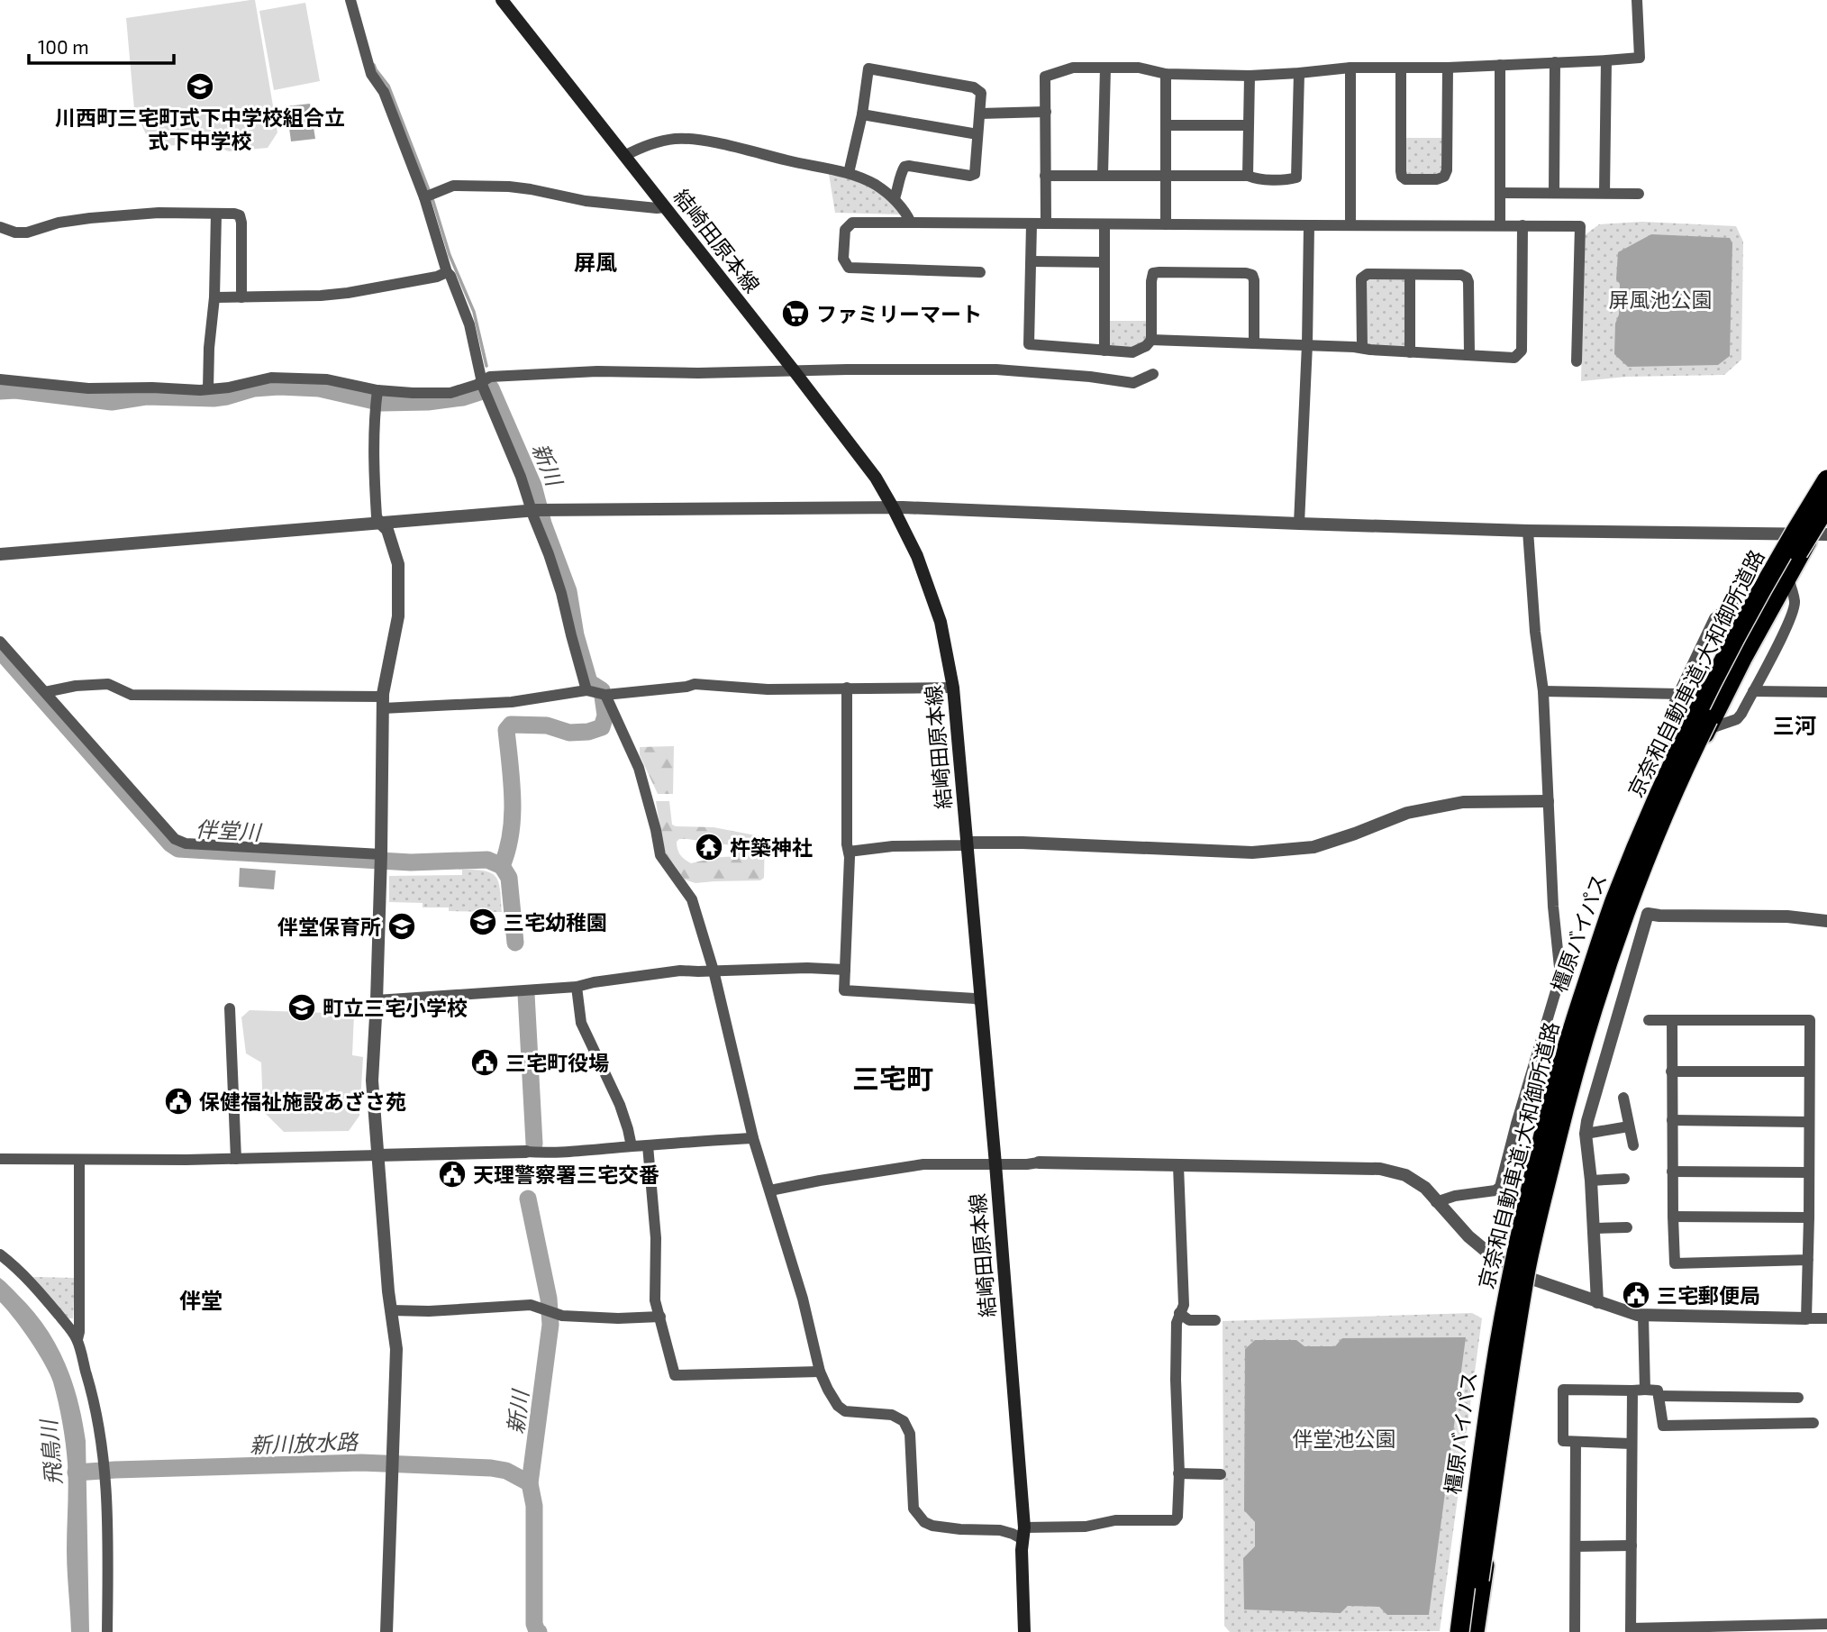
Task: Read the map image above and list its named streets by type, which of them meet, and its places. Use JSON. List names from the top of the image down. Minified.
{"streets":{"highway":["京奈和自動車道;大和御所道路","橿原バイパス"],"main road":["結崎田原本線"]},"crossings":[["京奈和自動車道;大和御所道路","橿原バイパス"]],"districts":["屏風","三河","三宅町","伴堂"],"water":["新川","伴堂川","新川放水路","飛鳥川"],"parks":["屏風池公園","伴堂池公園"],"places":{"school or university":["川西町三宅町式下中学校組合立 式下中学校","三宅幼稚園","伴堂保育所","町立三宅小学校"],"supermarket":["ファミリーマート"],"temple":["杵築神社"],"public building":["三宅町役場","保健福祉施設あざさ苑","天理警察署三宅交番","三宅郵便局"]},"scale_bar":"100 m"}
